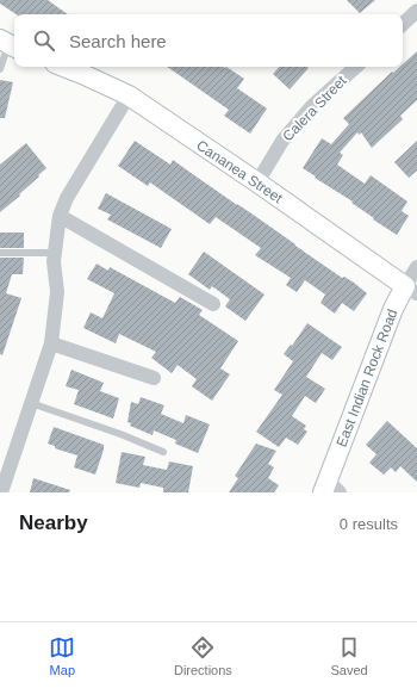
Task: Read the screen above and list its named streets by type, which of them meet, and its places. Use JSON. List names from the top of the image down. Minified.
{"streets":{"street":["Calera Street","Cananea Street","East Indian Rock Road"]},"crossings":[["Calera Street","Cananea Street"],["Cananea Street","East Indian Rock Road"]],"page":{"search":"Search here","heading":["Nearby","0 results"],"nav":["Map","Directions","Saved"]}}
